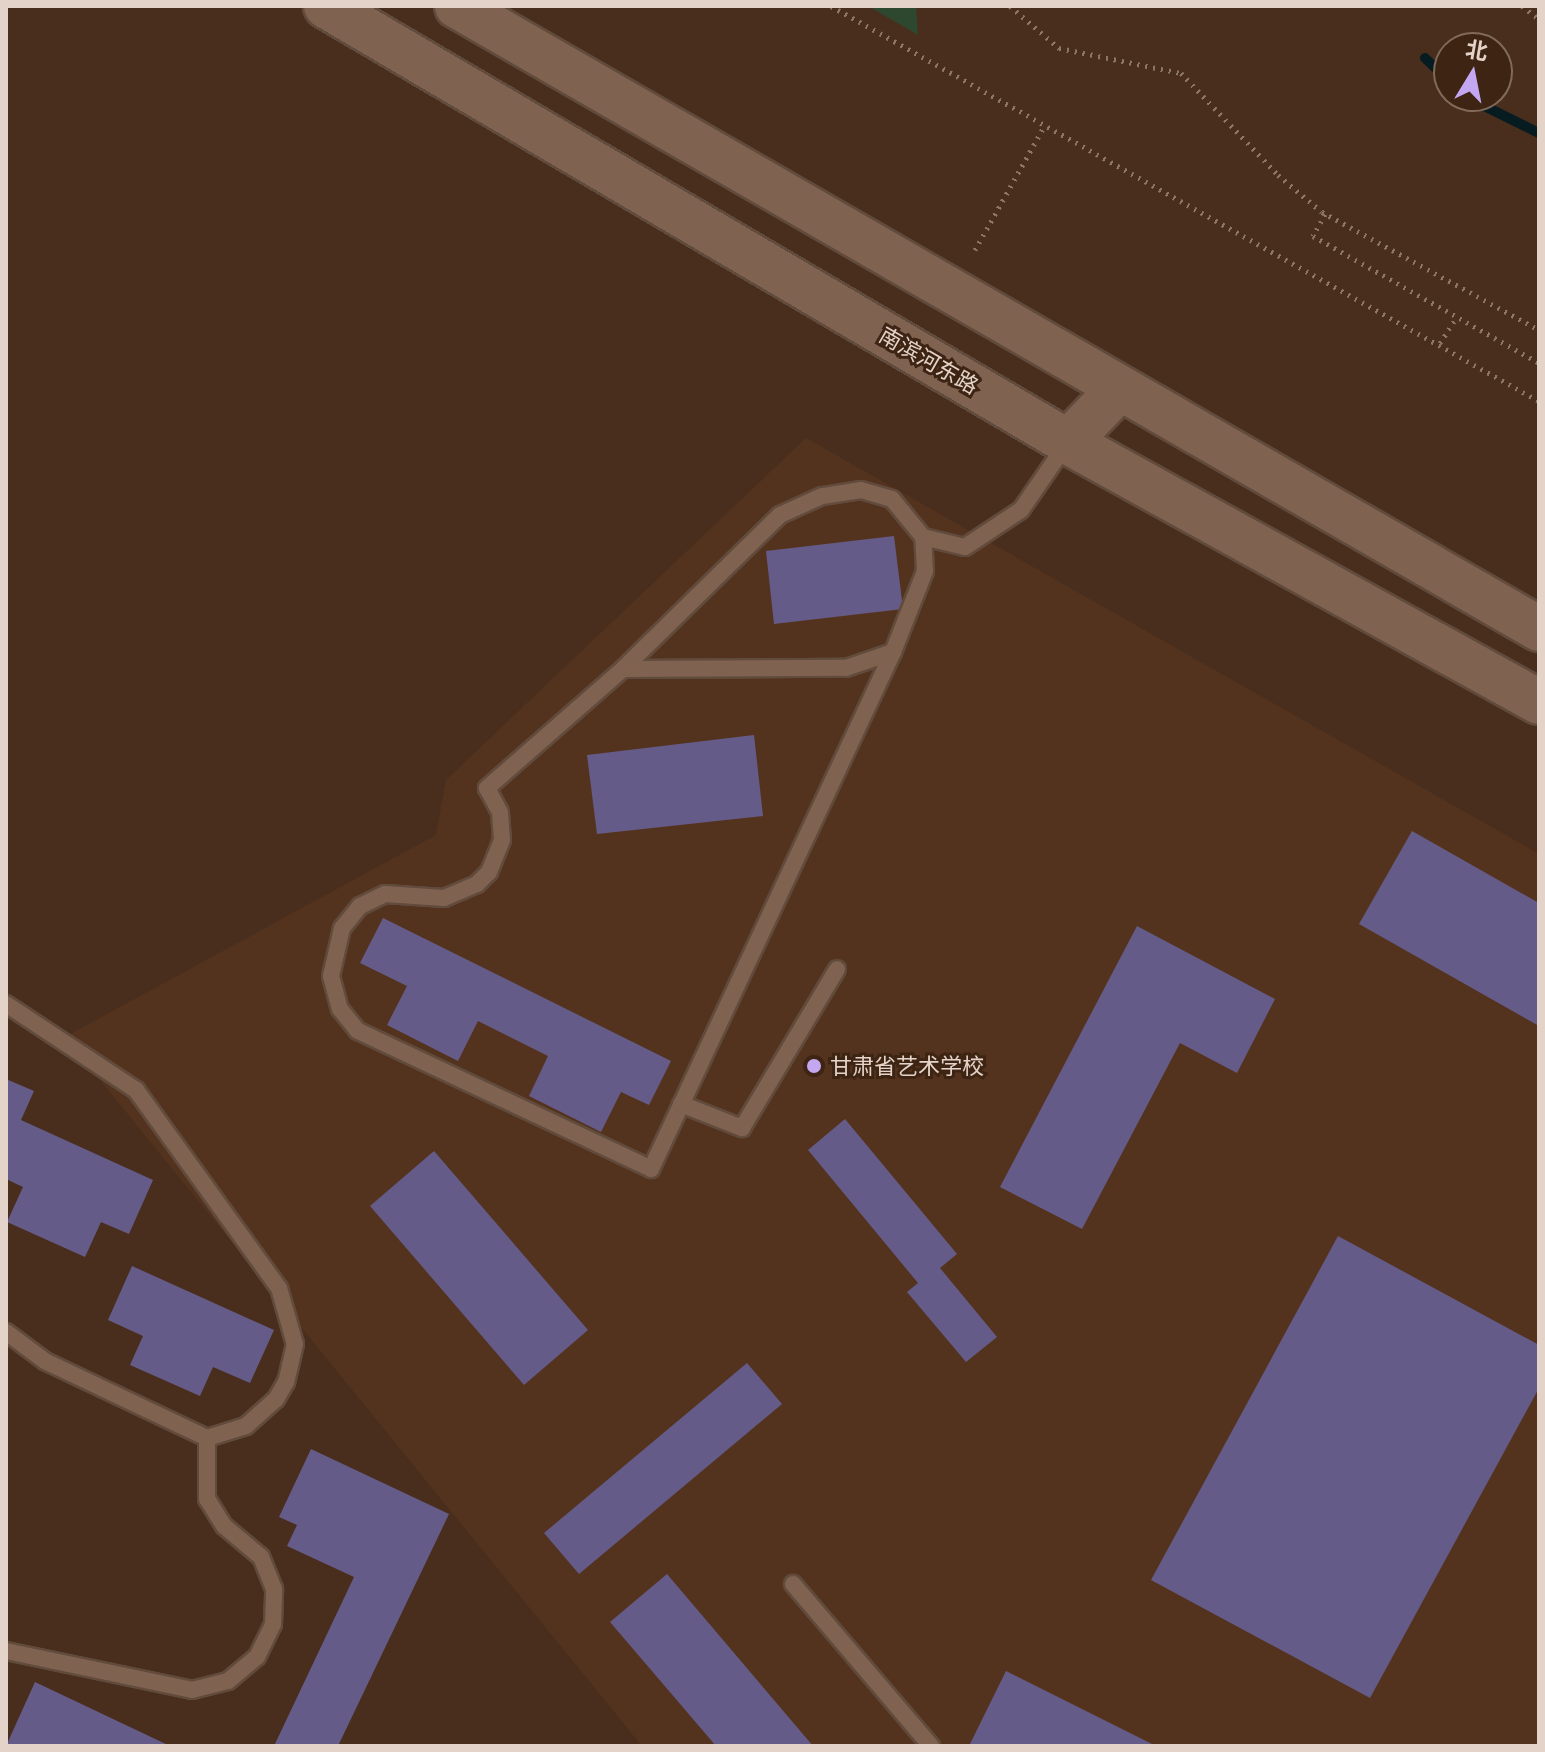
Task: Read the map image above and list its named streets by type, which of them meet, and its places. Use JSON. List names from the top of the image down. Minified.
{"streets":{"main road":["南滨河东路"]},"places":["甘肃省艺术学校"],"north":"top"}
